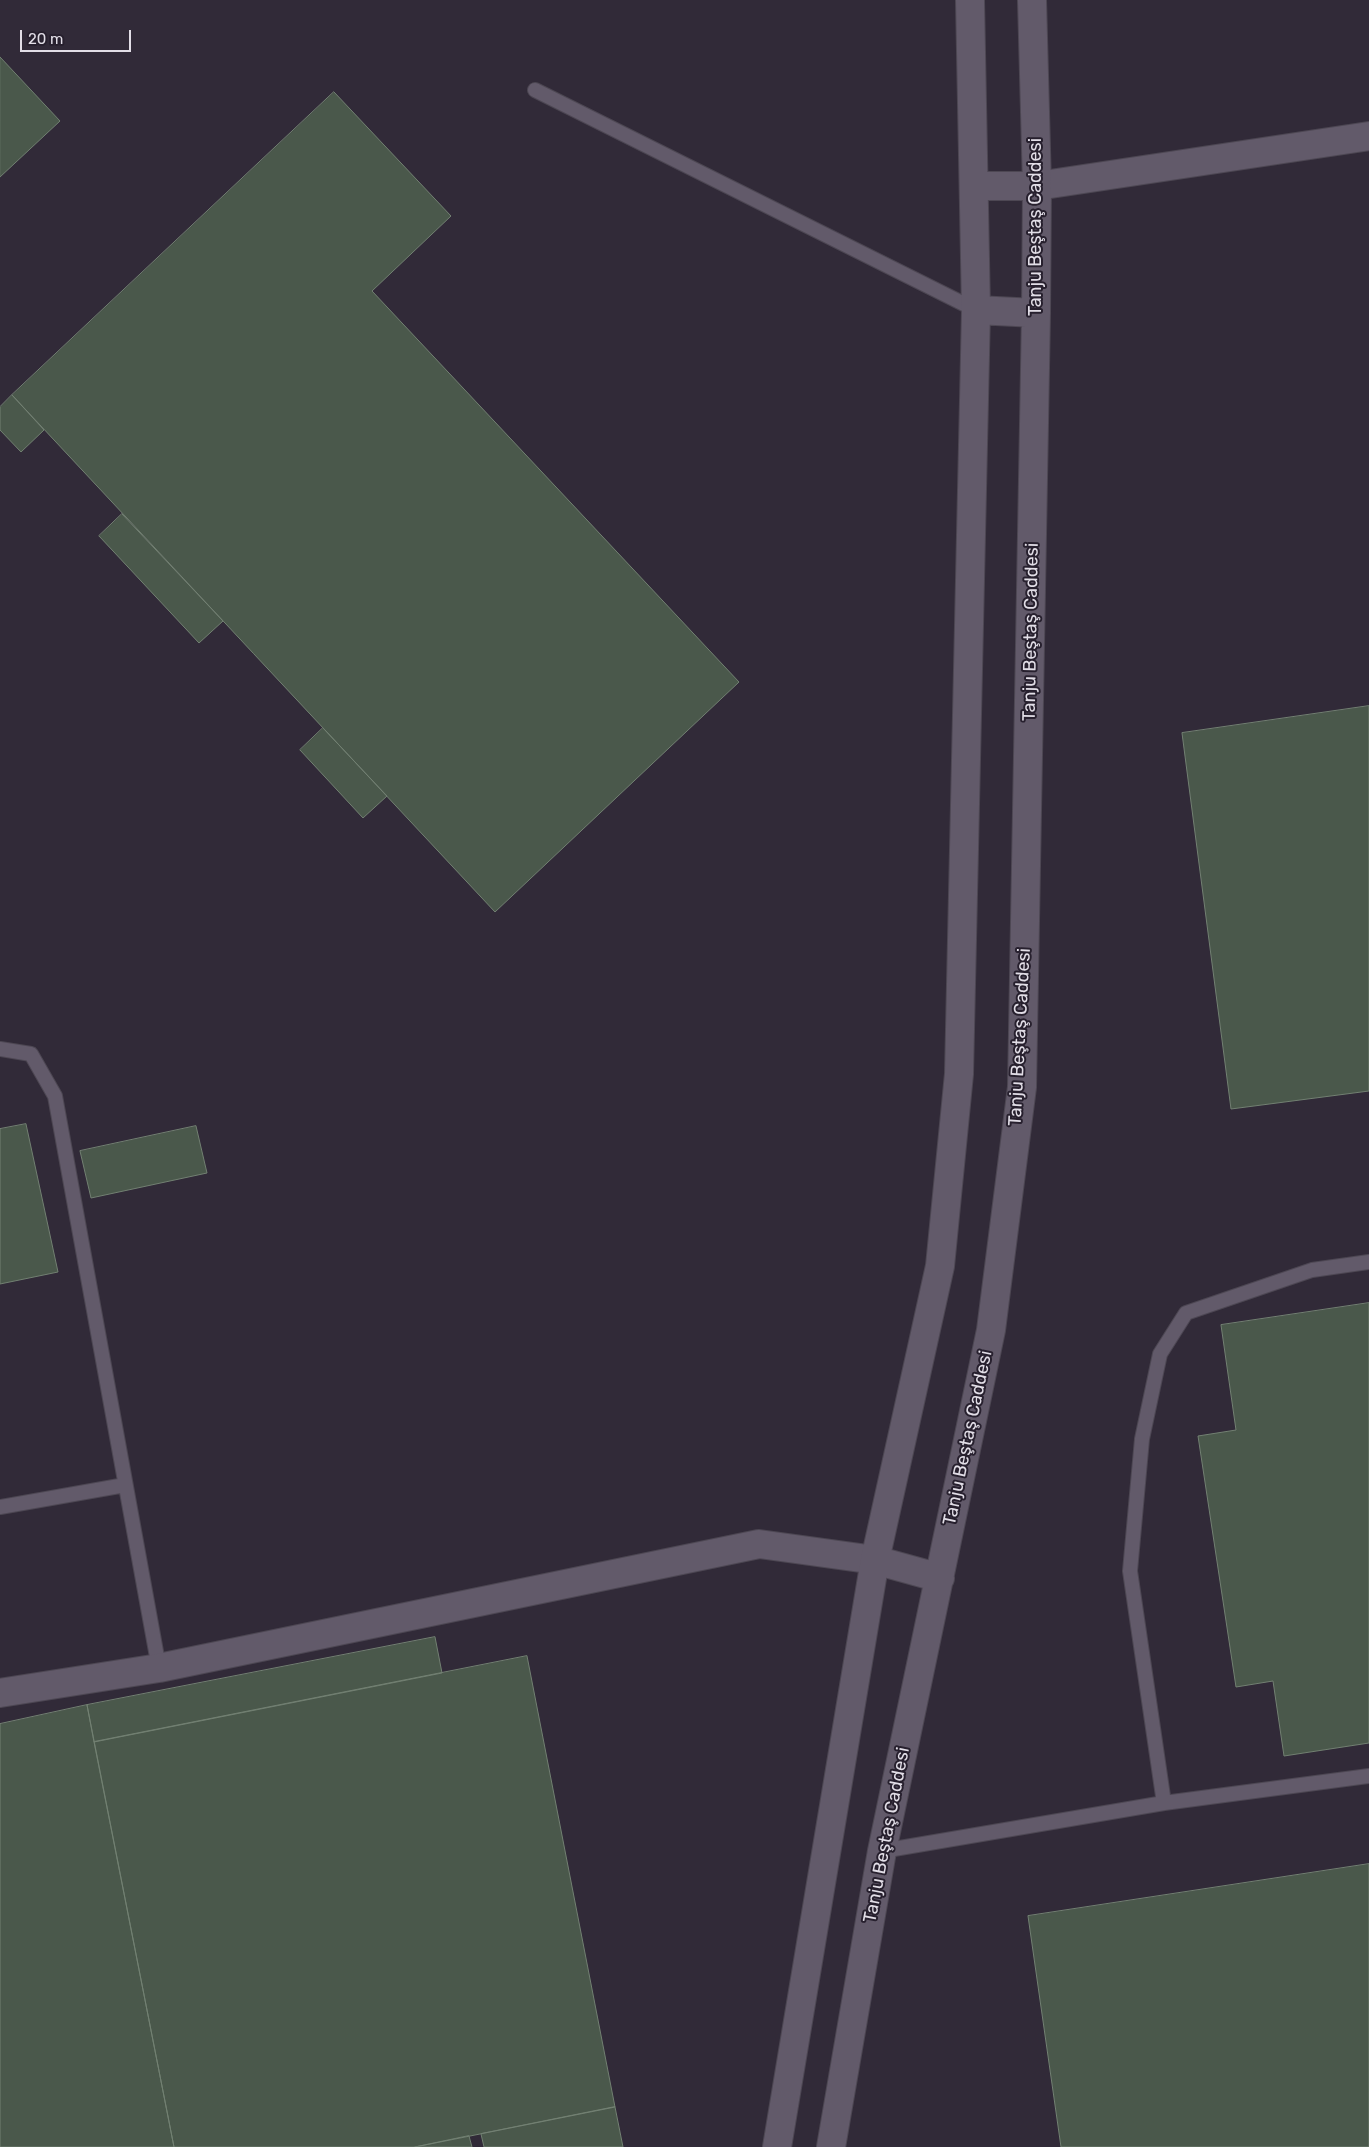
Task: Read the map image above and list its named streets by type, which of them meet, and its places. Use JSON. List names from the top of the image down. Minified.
{"streets":{"street":["Tanju Beştaş Caddesi"]},"scale_bar":"20 m"}
